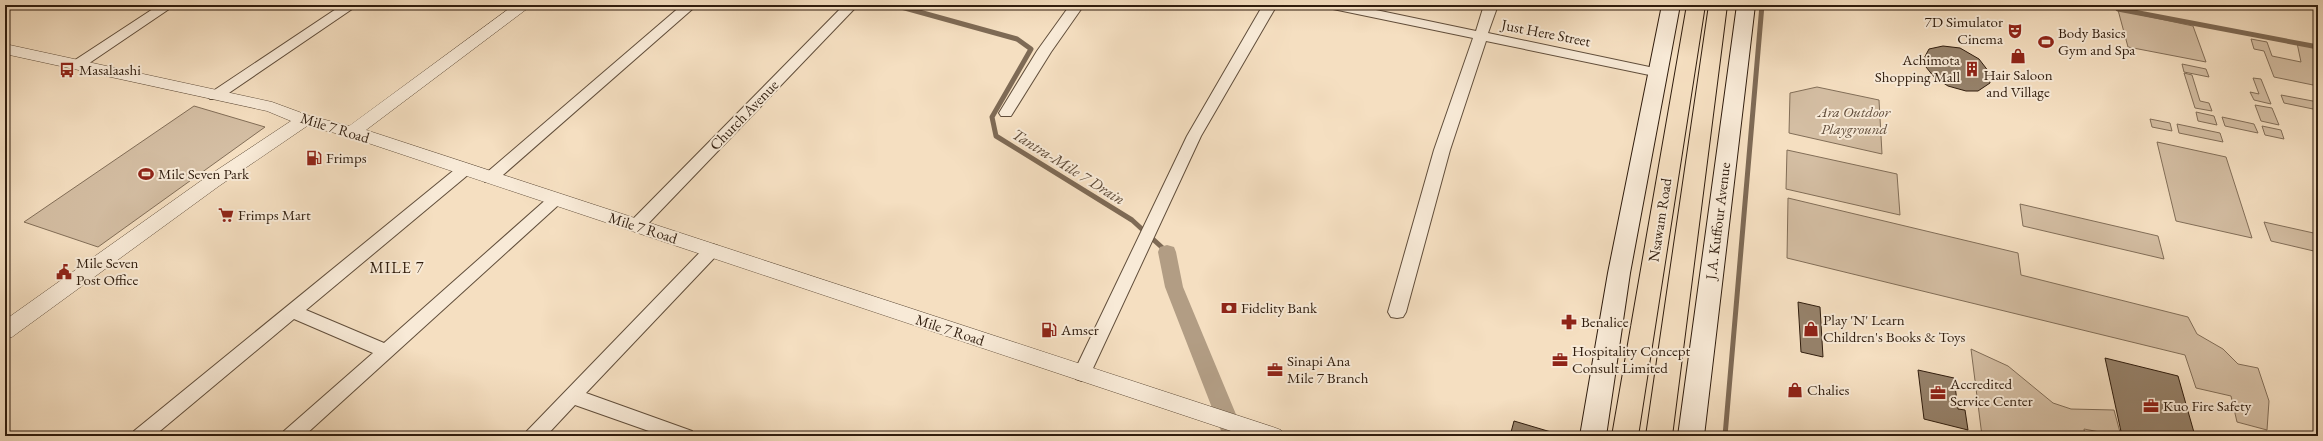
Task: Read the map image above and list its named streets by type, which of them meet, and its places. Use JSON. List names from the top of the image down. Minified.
{"streets":{"highway":["Nsawam Road"],"main road":["J.A. Kuffour Avenue"],"street":["Just Here Street","Church Avenue","Mile 7 Road"]},"crossings":[["Church Avenue","Mile 7 Road"]],"districts":["MILE 7"],"water":["Tantra-Mile 7 Drain"],"parks":["Ara Outdoor Playground"],"places":{"theatre":["7D Simulator Cinema"],"sports":["Body Basics Gym and Spa","Mile Seven Park"],"shop":["Hair Saloon and Village","Play 'N' Learn Children's Books & Toys","Chalies"],"building":["Achimota Shopping Mall"],"bus stop":["Masalaashi"],"fuel station":["Frimps","Amser"],"supermarket":["Frimps Mart"],"public building":["Mile Seven Post Office"],"bank":["Fidelity Bank"],"pharmacy":["Benalice"],"office":["Hospitality Concept Consult Limited","Sinapi Ana Mile 7 Branch","Accredited Service Center","Kuo Fire Safety"]}}
